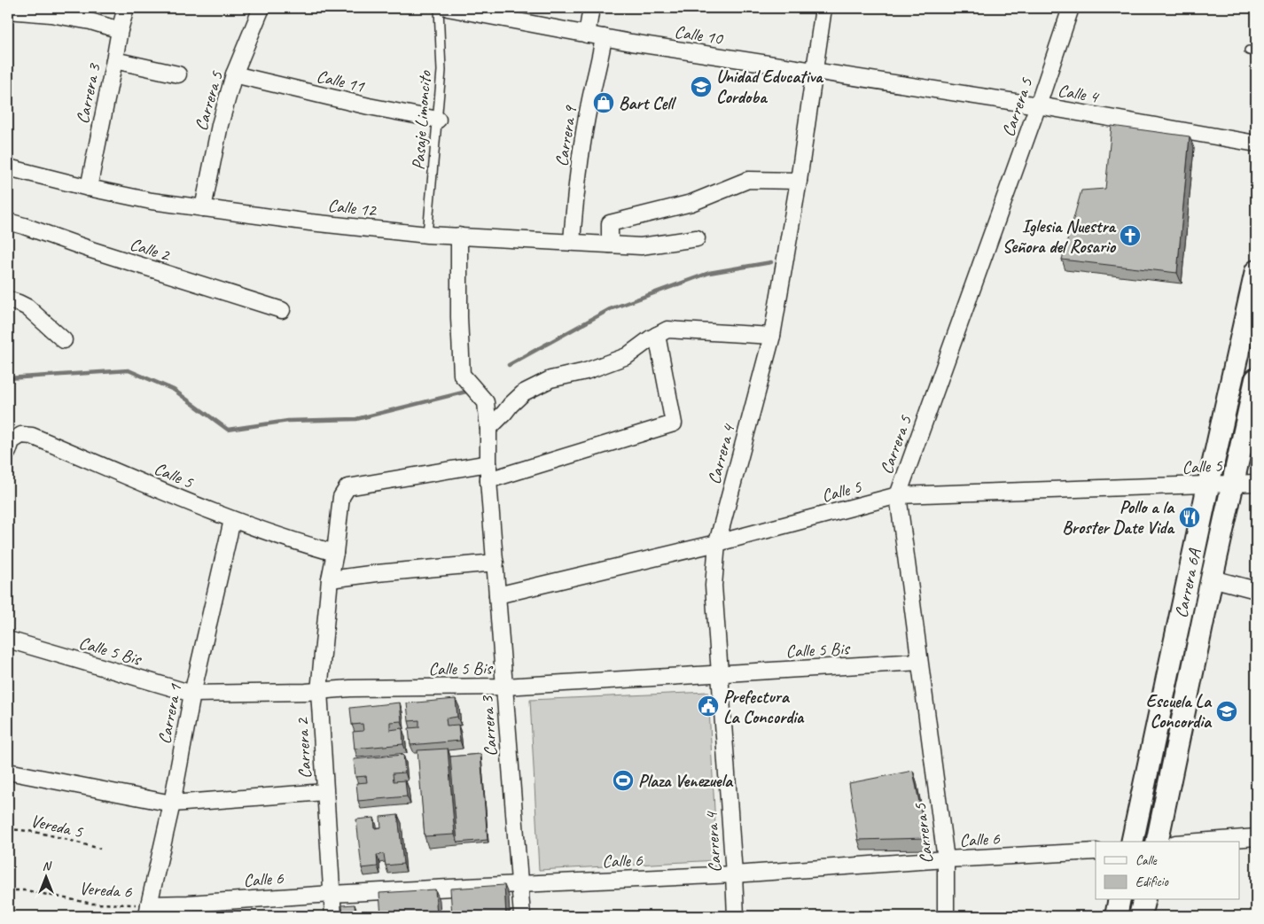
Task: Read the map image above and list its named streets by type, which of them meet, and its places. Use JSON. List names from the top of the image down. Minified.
{"streets":{"street":["Calle 10","Calle 11","Calle 4","Carrera 3","Carrera 5","Carrera 9","Calle 12","Calle 2","Carrera 4","Calle 5","Carrera 6A","Calle 5 Bis","Carrera 1","Carrera 2","Calle 6"],"lane":["Pasaje Limoncito"],"path":["Vereda 5","Vereda 6"]},"crossings":[["Calle 10","Calle 4"],["Calle 10","Carrera 9"],["Calle 10","Carrera 4"],["Calle 11","Carrera 5"],["Calle 11","Pasaje Limoncito"],["Calle 4","Carrera 5"],["Calle 4","Carrera 4"],["Carrera 3","Calle 12"],["Carrera 3","Calle 5"],["Carrera 3","Calle 5 Bis"],["Carrera 3","Carrera 2"],["Carrera 3","Calle 6"],["Carrera 5","Calle 12"],["Carrera 5","Calle 5"],["Carrera 5","Calle 5 Bis"],["Carrera 5","Calle 6"],["Pasaje Limoncito","Calle 12"],["Carrera 9","Calle 12"],["Carrera 4","Calle 5"],["Carrera 4","Calle 5 Bis"],["Carrera 4","Calle 6"],["Calle 5","Carrera 6A"],["Calle 5","Carrera 1"],["Calle 5","Carrera 2"],["Calle 5 Bis","Carrera 1"],["Calle 5 Bis","Carrera 2"],["Carrera 1","Calle 6"],["Carrera 1","Vereda 6"],["Carrera 2","Calle 6"],["Calle 6","Vereda 6"]],"places":{"school or university":["Unidad Educativa Cordoba","Escuela La Concordia"],"shop":["Bart Cell"],"church":["Iglesia Nuestra Señora del Rosario"],"restaurant":["Pollo a la Broster Date Vida"],"public building":["Prefectura La Concordia"],"sports":["Plaza Venezuela"]},"legend":["Calle","Edificio"],"north":"top"}
